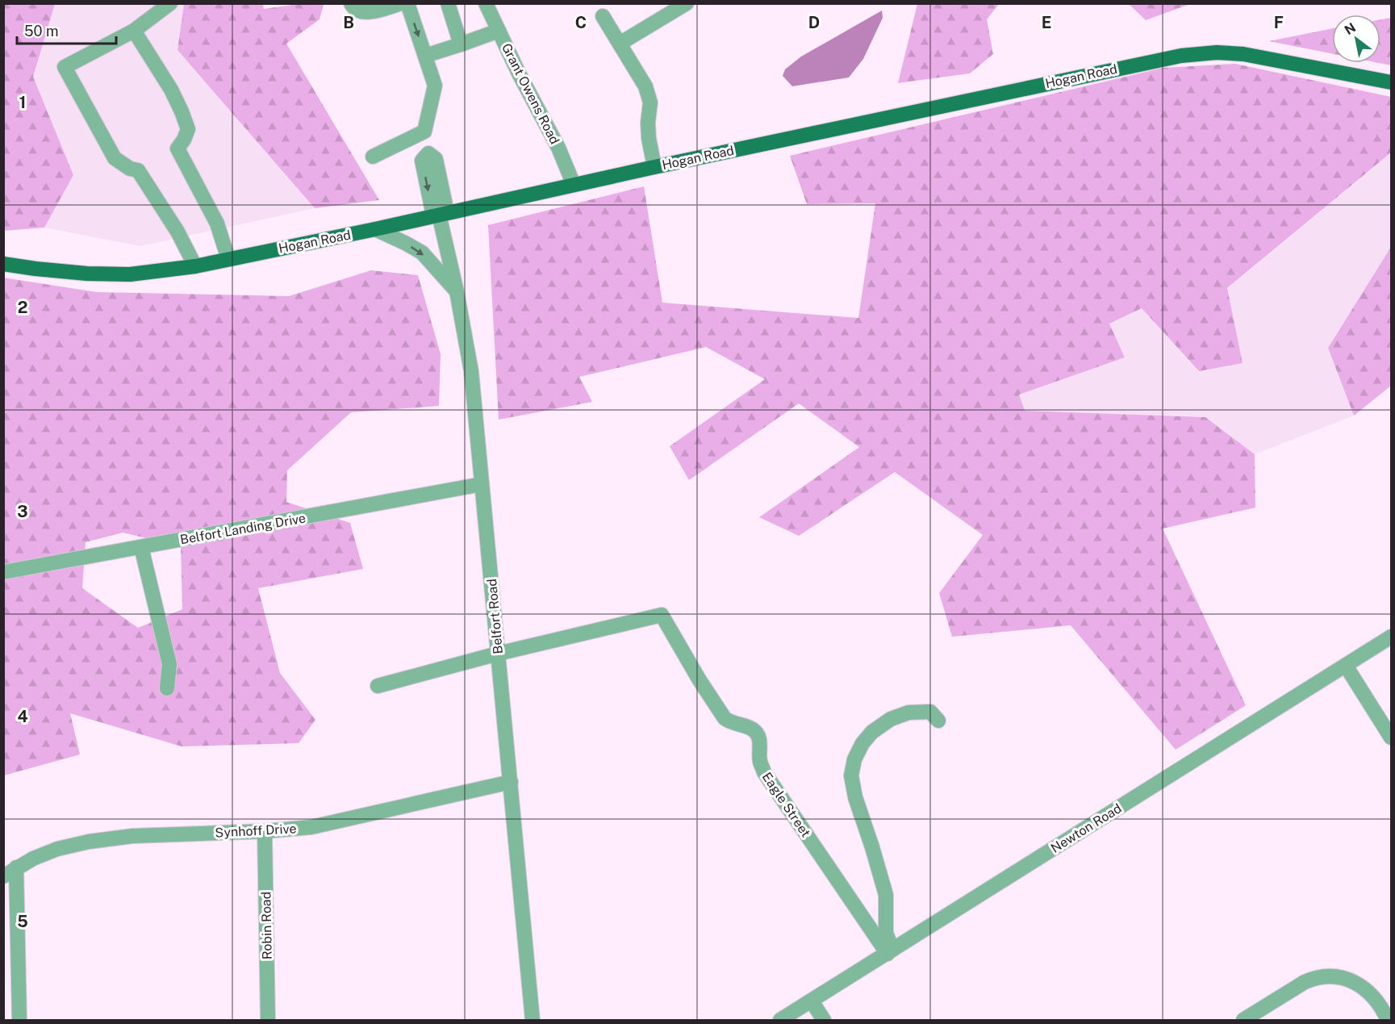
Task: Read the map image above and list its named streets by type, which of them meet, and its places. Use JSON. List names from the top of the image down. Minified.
{"streets":{"main road":["Hogan Road"],"street":["Grant Owens Road","Belfort Landing Drive","Belfort Road","Eagle Street","Newton Road","Synhoff Drive","Robin Road"]},"crossings":[["Hogan Road","Grant Owens Road"],["Hogan Road","Belfort Road"],["Belfort Landing Drive","Belfort Road"],["Belfort Road","Eagle Street"],["Belfort Road","Synhoff Drive"],["Eagle Street","Newton Road"],["Synhoff Drive","Robin Road"]],"scale_bar":"50 m","north":"top left","grid":{"columns":["B","C","D","E","F"],"rows":["1","2","3","4","5"]}}
